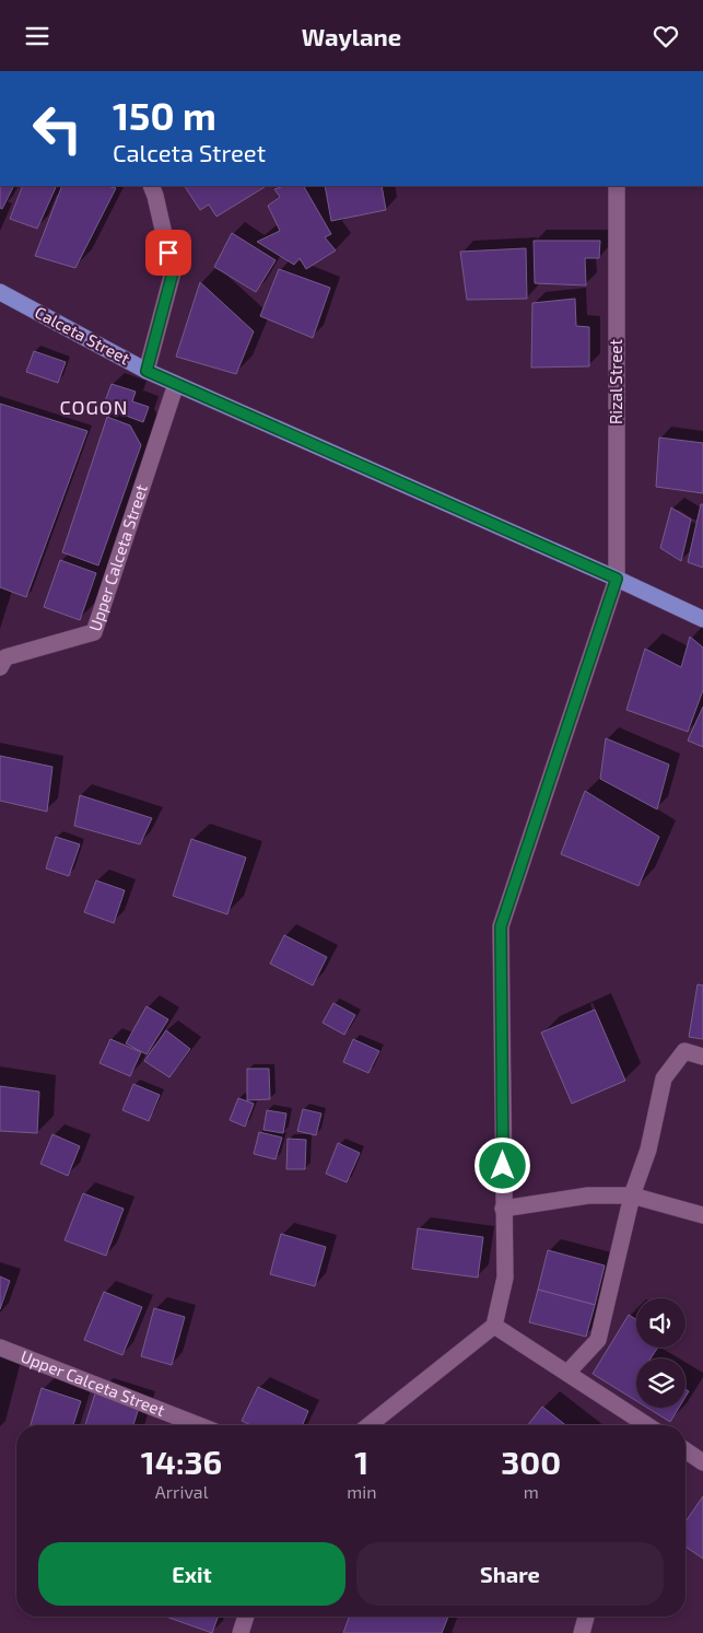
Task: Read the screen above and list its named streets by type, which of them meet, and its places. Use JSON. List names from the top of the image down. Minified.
{"streets":{"main road":["Calceta Street"],"street":["Rizal Street","Upper Calceta Street"]},"crossings":[["Calceta Street","Rizal Street"],["Calceta Street","Upper Calceta Street"]],"districts":["COGON"],"page":{"header":"Waylane","turn":["150 m","Calceta Street"],"eta":["14:36","Arrival","1","min","300","m"],"buttons":["Exit","Share"]}}
